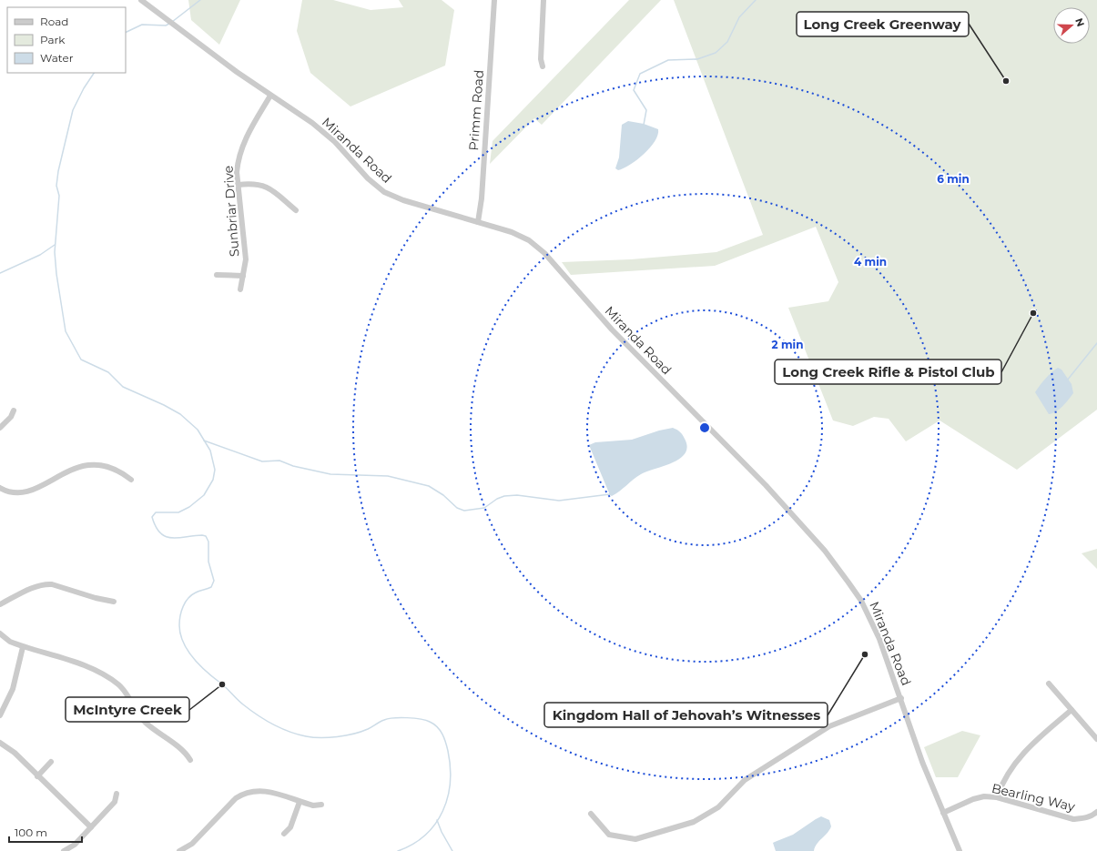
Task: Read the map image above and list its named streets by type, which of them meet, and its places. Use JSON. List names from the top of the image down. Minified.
{"streets":{"street":["Primm Road","Miranda Road","Sunbriar Drive","Bearling Way"]},"crossings":[["Primm Road","Miranda Road"],["Miranda Road","Sunbriar Drive"],["Miranda Road","Bearling Way"]],"places":["Long Creek Greenway","Long Creek Rifle & Pistol Club","Kingdom Hall of Jehovah’s Witnesses","McIntyre Creek"],"legend":["Road","Park","Water"],"scale_bar":"100 m","north":"right","rings":["6 min","4 min","2 min"]}
